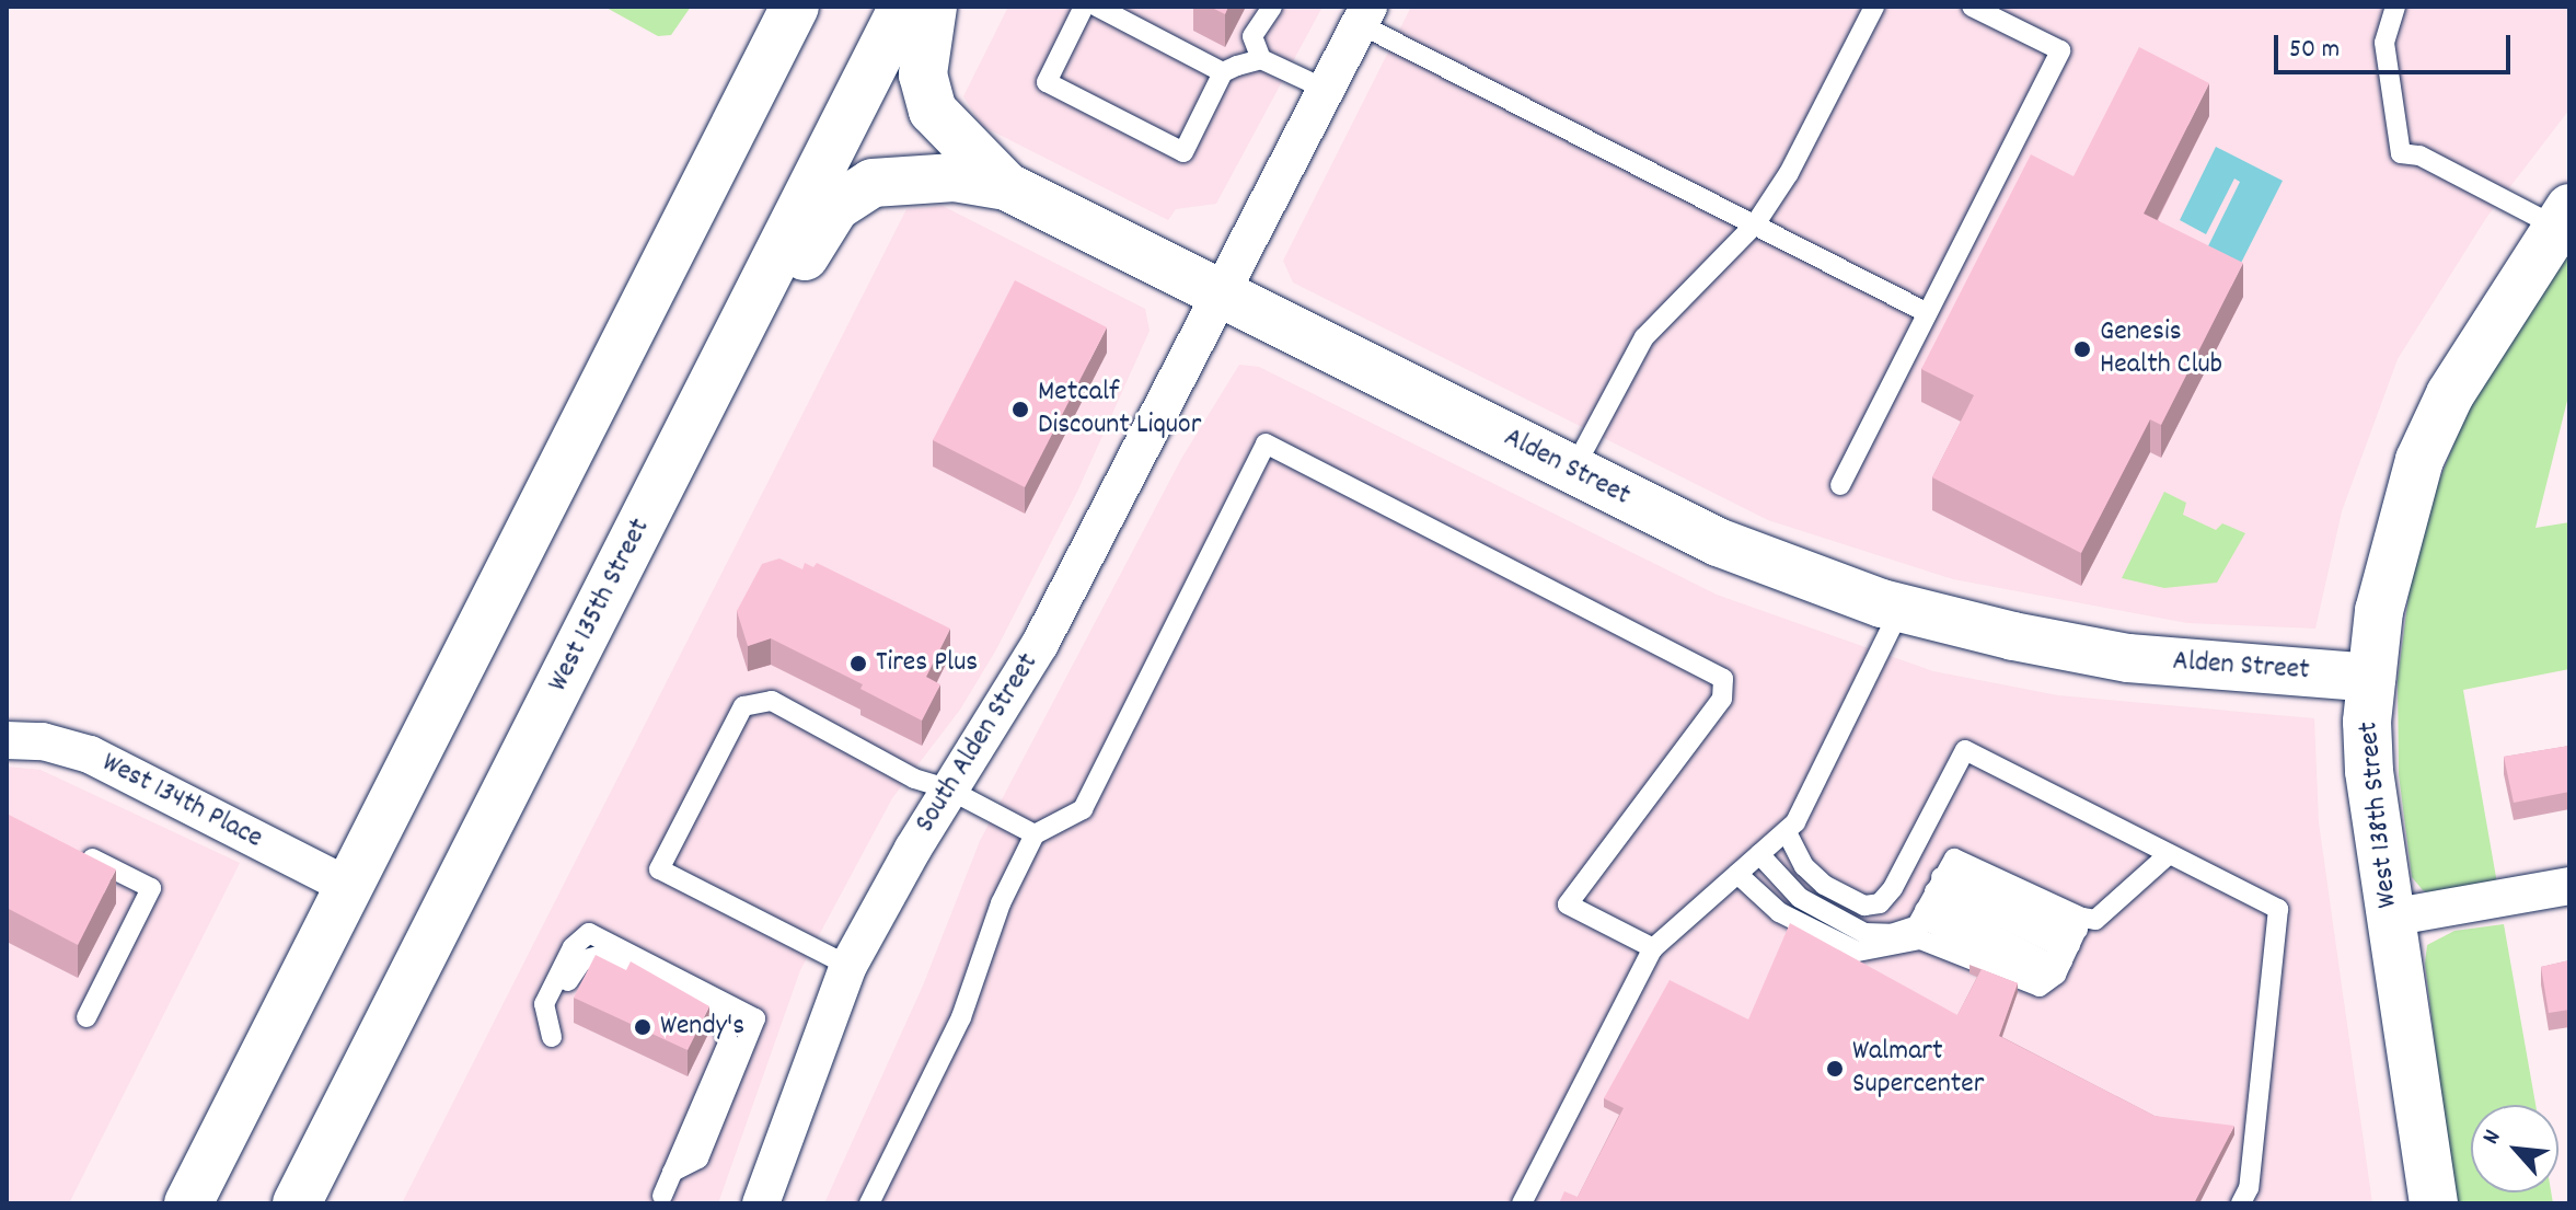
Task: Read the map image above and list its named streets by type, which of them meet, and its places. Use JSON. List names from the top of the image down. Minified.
{"streets":{"main road":["Alden Street","West 135th Street","West 138th Street"],"street":["South Alden Street","West 134th Place"]},"crossings":[["Alden Street","South Alden Street"],["Alden Street","West 138th Street"]],"places":["Genesis Health Club","Metcalf Discount Liquor","Tires Plus","Wendy's","Walmart Supercenter"],"scale_bar":"50 m","north":"top left"}
